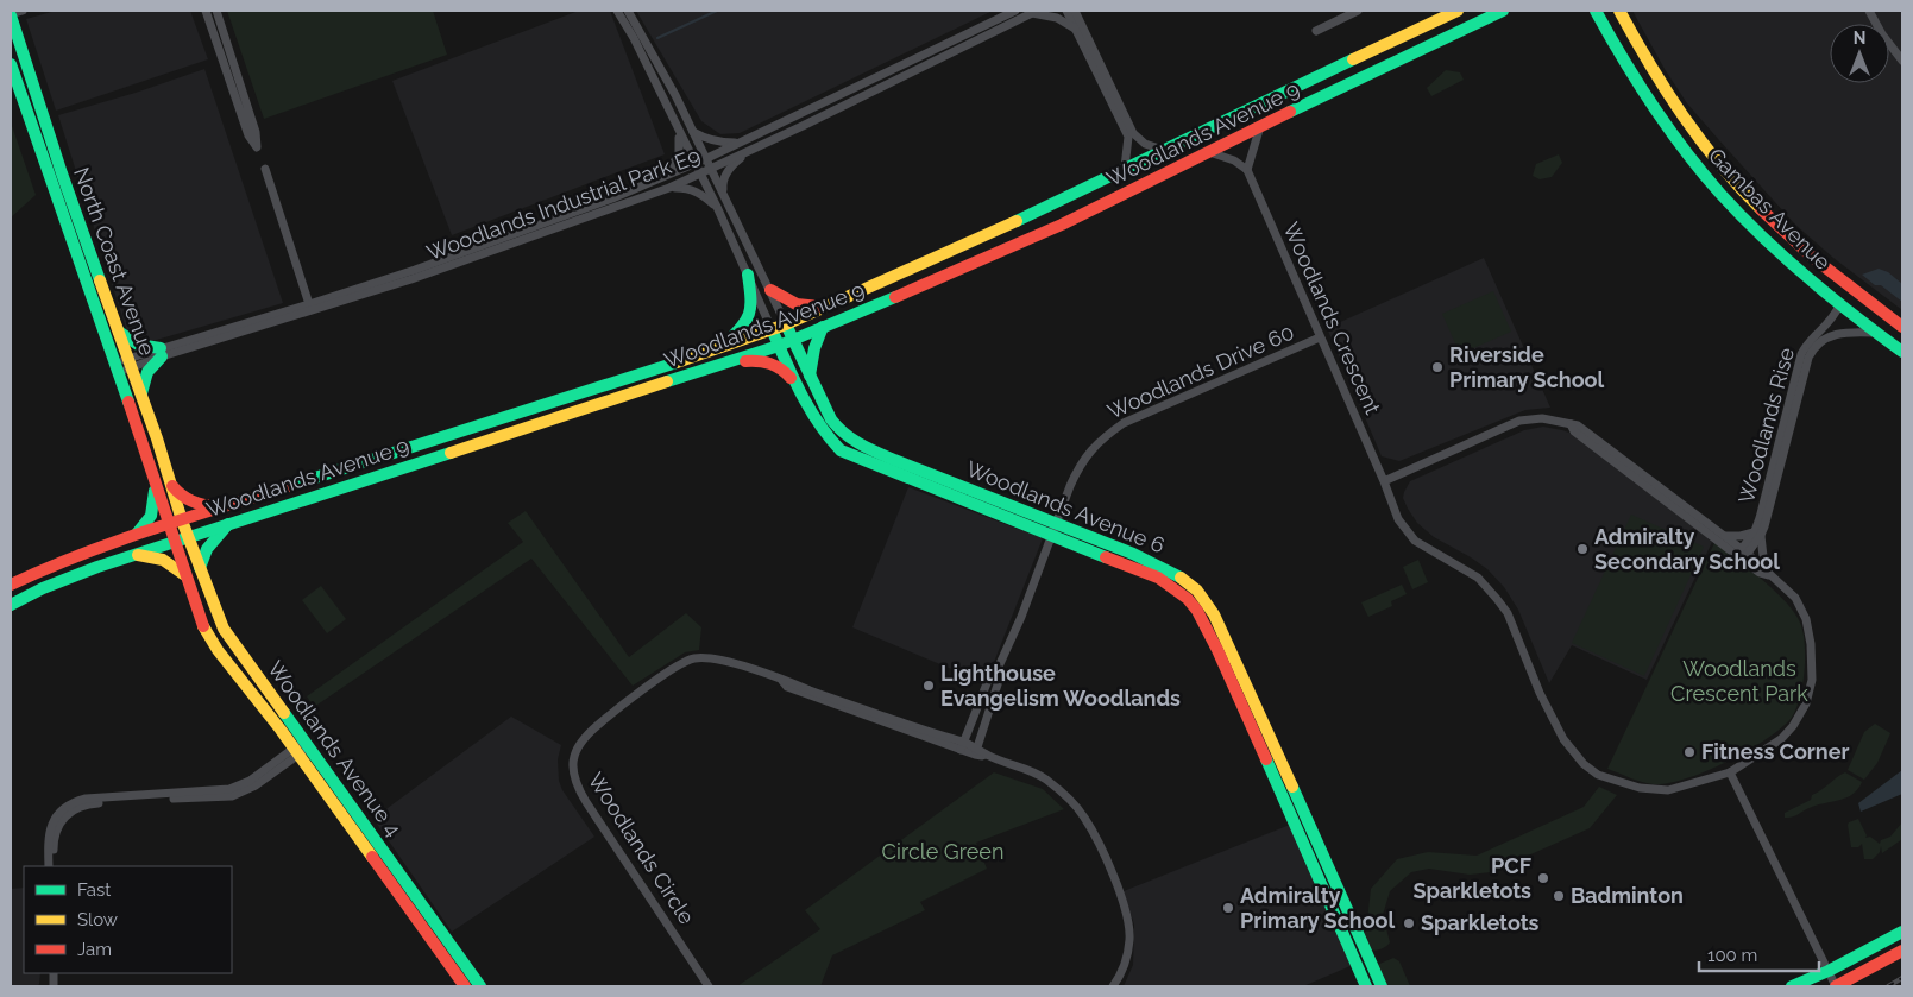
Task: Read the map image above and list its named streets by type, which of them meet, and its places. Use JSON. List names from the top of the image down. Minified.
{"streets":{"main road":["Woodlands Avenue 9","Gambas Avenue","North Coast Avenue","Woodlands Avenue 6","Woodlands Avenue 4"],"street":["Woodlands Industrial Park E9","Woodlands Crescent","Woodlands Drive 60","Woodlands Rise","Woodlands Circle"]},"crossings":[["Woodlands Avenue 9","North Coast Avenue"],["Woodlands Avenue 9","Woodlands Avenue 6"],["Woodlands Avenue 9","Woodlands Avenue 4"],["Woodlands Industrial Park E9","North Coast Avenue"],["Gambas Avenue","Woodlands Rise"],["North Coast Avenue","Woodlands Avenue 4"],["Woodlands Crescent","Woodlands Drive 60"],["Woodlands Crescent","Woodlands Rise"],["Woodlands Drive 60","Woodlands Avenue 6"]],"parks":["Woodlands Crescent Park","Circle Green"],"places":["Riverside Primary School","Admiralty Secondary School","Lighthouse Evangelism Woodlands","Fitness Corner","PCF Sparkletots","Badminton","Admiralty Primary School","Sparkletots"],"legend":["Fast","Slow","Jam"],"scale_bar":"100 m","north":"top"}
